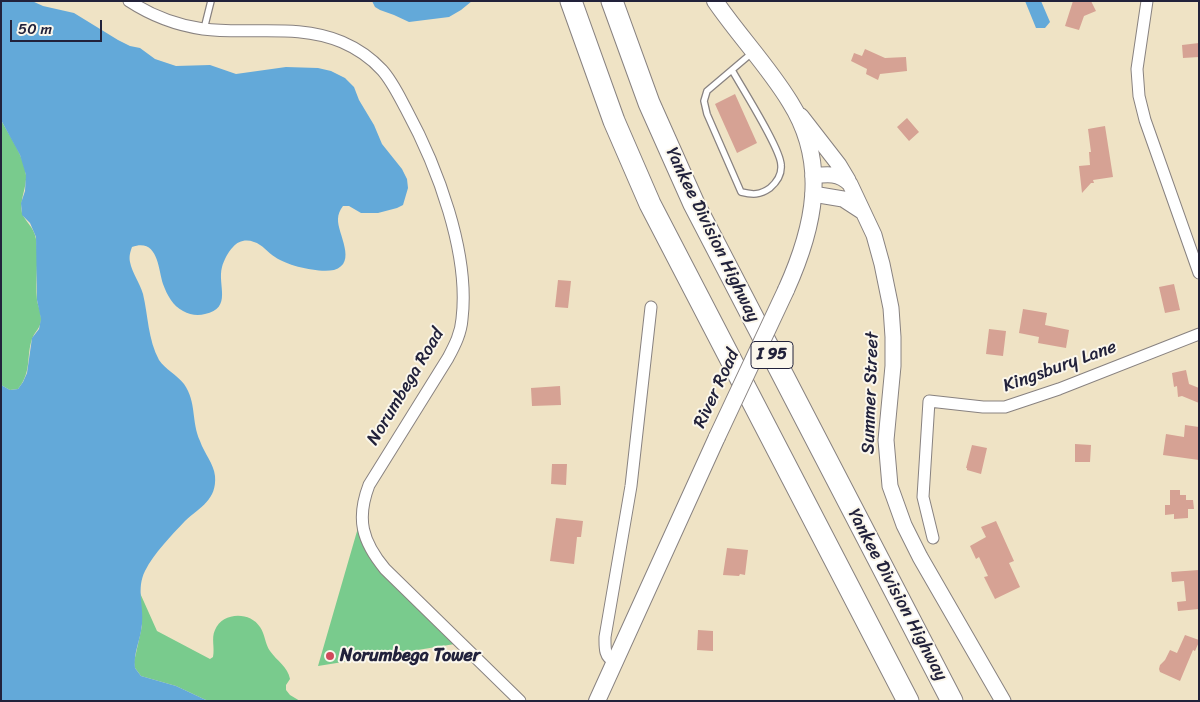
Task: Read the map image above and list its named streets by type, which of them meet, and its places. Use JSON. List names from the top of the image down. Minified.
{"streets":{"highway":["Yankee Division Highway","I 95"],"main road":["River Road"],"street":["Kingsbury Lane","Norumbega Road","Summer Street"]},"crossings":[["River Road","Summer Street"]],"places":["Norumbega Tower"],"scale_bar":"50 m"}
